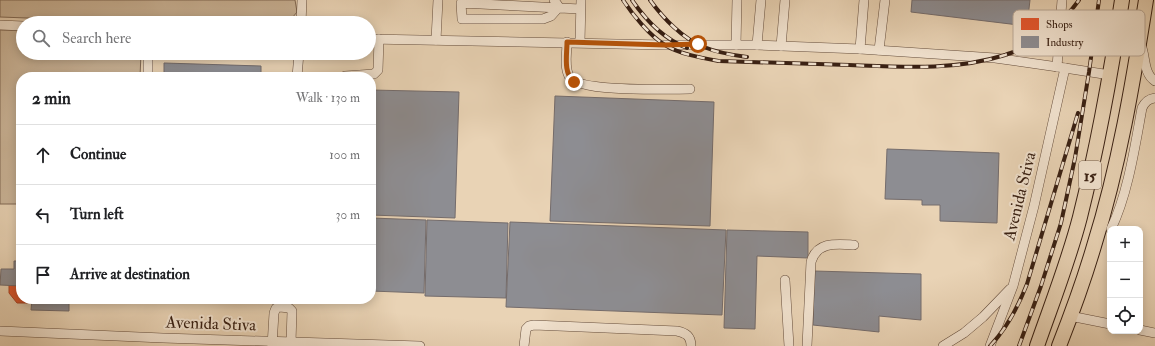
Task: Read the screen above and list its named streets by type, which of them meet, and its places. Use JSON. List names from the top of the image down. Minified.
{"streets":{"highway":["15"],"street":["Avenida Stiva"]},"legend":["Shops","Industry"],"page":{"search":"Search here","heading":["2 min","Walk · 130 m"],"list":[["Continue","100 m"],["Turn left","30 m"],"Arrive at destination"],"map_buttons":["+","−"]}}
